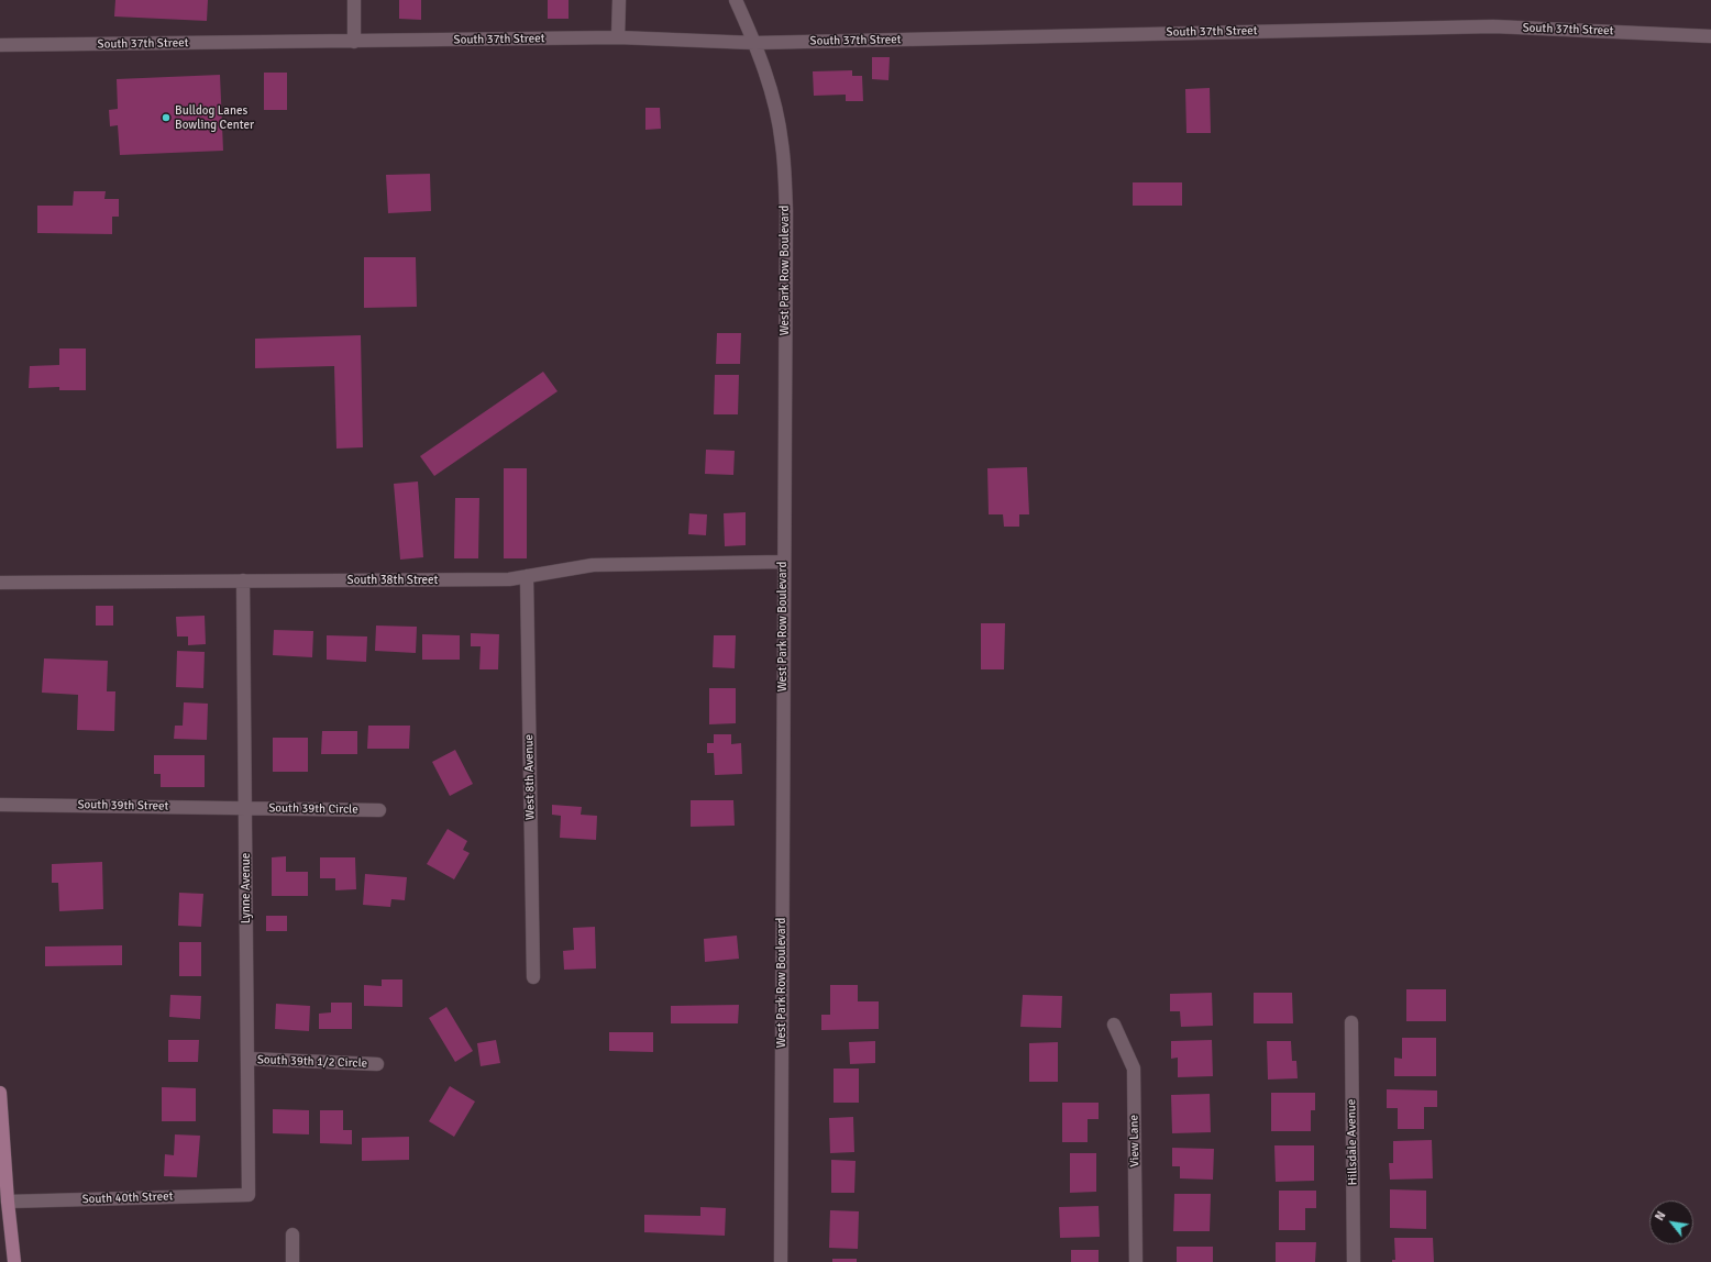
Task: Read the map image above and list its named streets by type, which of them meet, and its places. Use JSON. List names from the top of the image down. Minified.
{"streets":{"street":["South 37th Street","West Park Row Boulevard","South 38th Street","West 8th Avenue","South 39th Street","South 39th Circle","Lynne Avenue","South 39th 1/2 Circle","View Lane","Hillsdale Avenue","South 40th Street"]},"crossings":[["South 37th Street","West Park Row Boulevard"],["West Park Row Boulevard","South 38th Street"],["South 38th Street","West 8th Avenue"],["South 38th Street","Lynne Avenue"],["South 39th Street","South 39th Circle"],["South 39th Street","Lynne Avenue"],["South 39th Circle","Lynne Avenue"],["Lynne Avenue","South 39th 1/2 Circle"],["Lynne Avenue","South 40th Street"]],"places":["Bulldog Lanes Bowling Center"],"north":"top left"}
